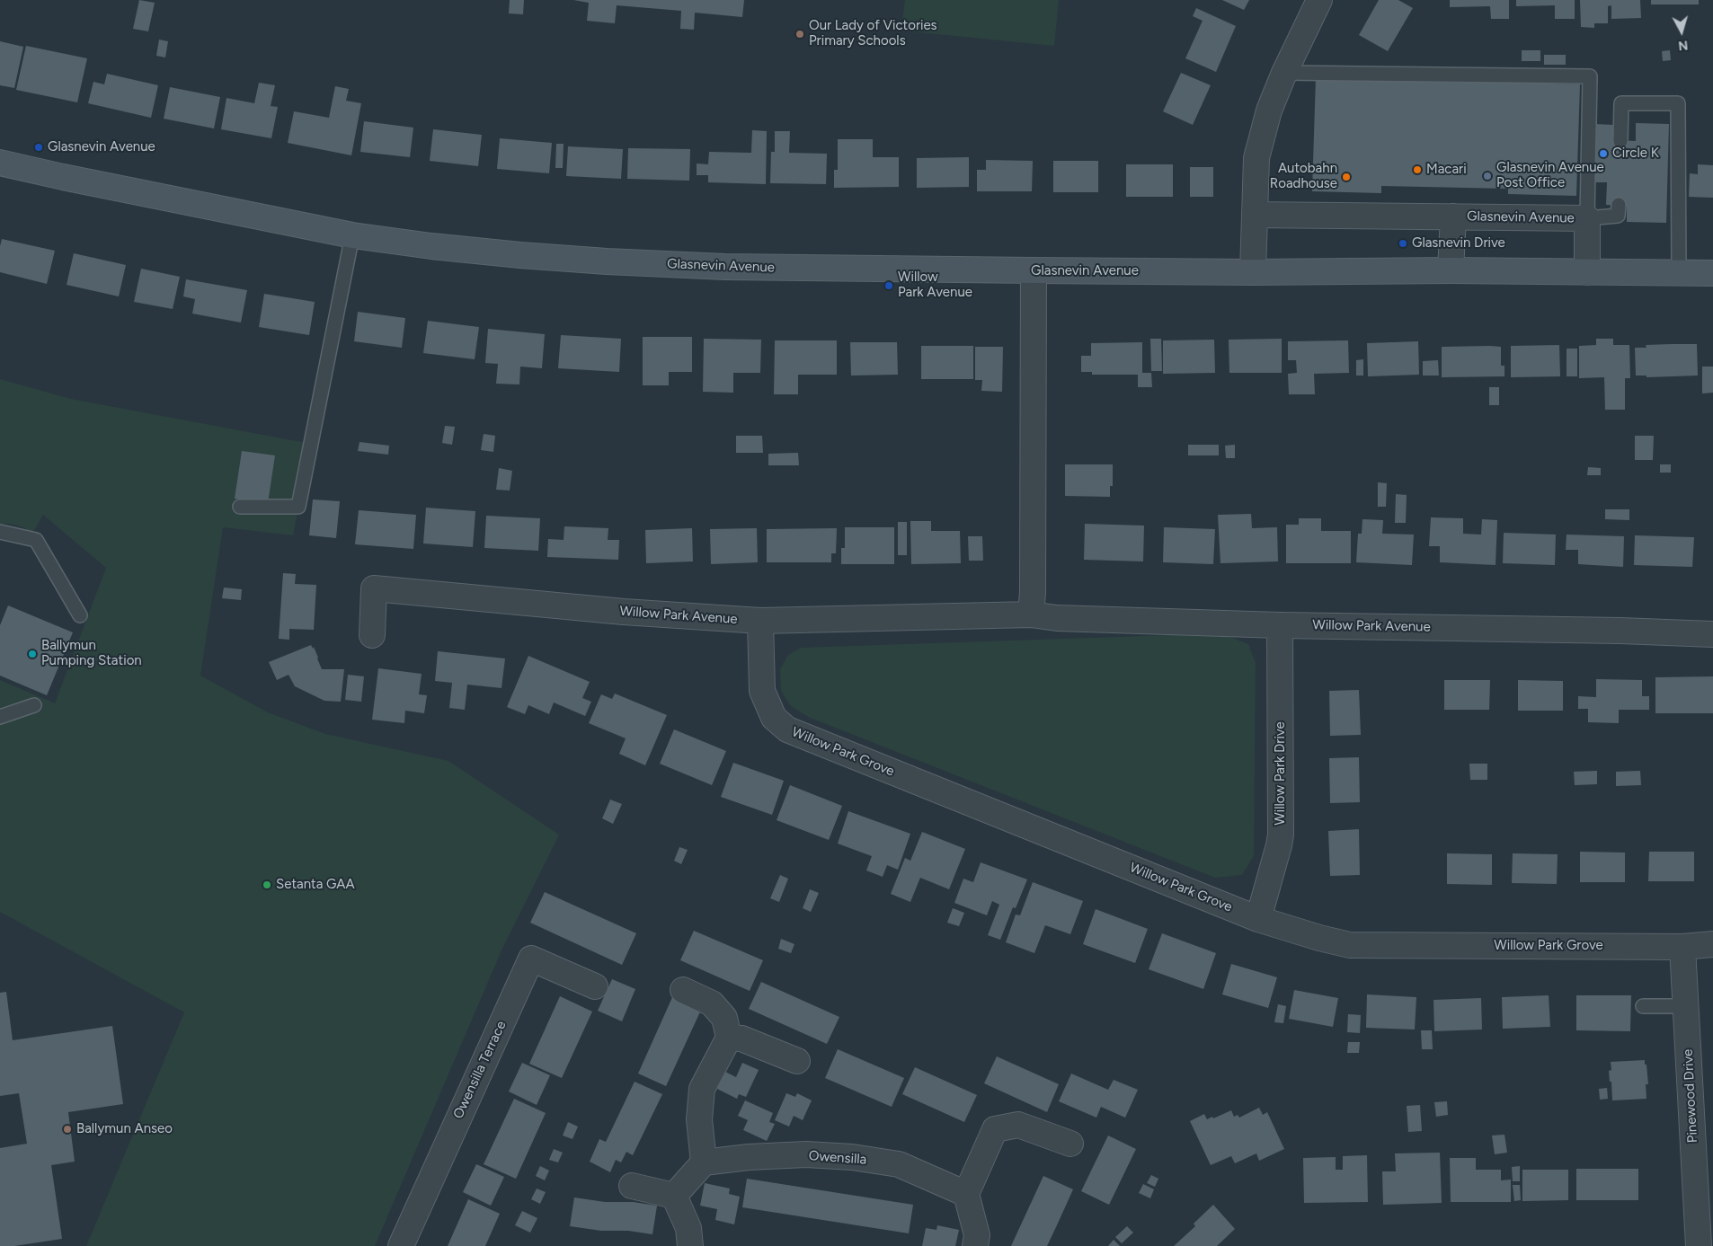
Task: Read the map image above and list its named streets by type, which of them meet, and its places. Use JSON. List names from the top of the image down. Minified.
{"streets":{"main road":["Glasnevin Avenue"],"street":["Willow Park Avenue","Willow Park Grove","Willow Park Drive","Owensilla Terrace","Pinewood Drive","Owensilla"]},"crossings":[["Willow Park Avenue","Willow Park Grove"],["Willow Park Avenue","Willow Park Drive"],["Willow Park Grove","Willow Park Drive"],["Willow Park Grove","Pinewood Drive"]],"places":["Our Lady of Victories Primary Schools","Glasnevin Avenue","Circle K","Macari","Glasnevin Avenue Post Office","Autobahn Roadhouse","Glasnevin Drive","Willow Park Avenue","Ballymun Pumping Station","Setanta GAA","Ballymun Anseo"],"north":"bottom"}
